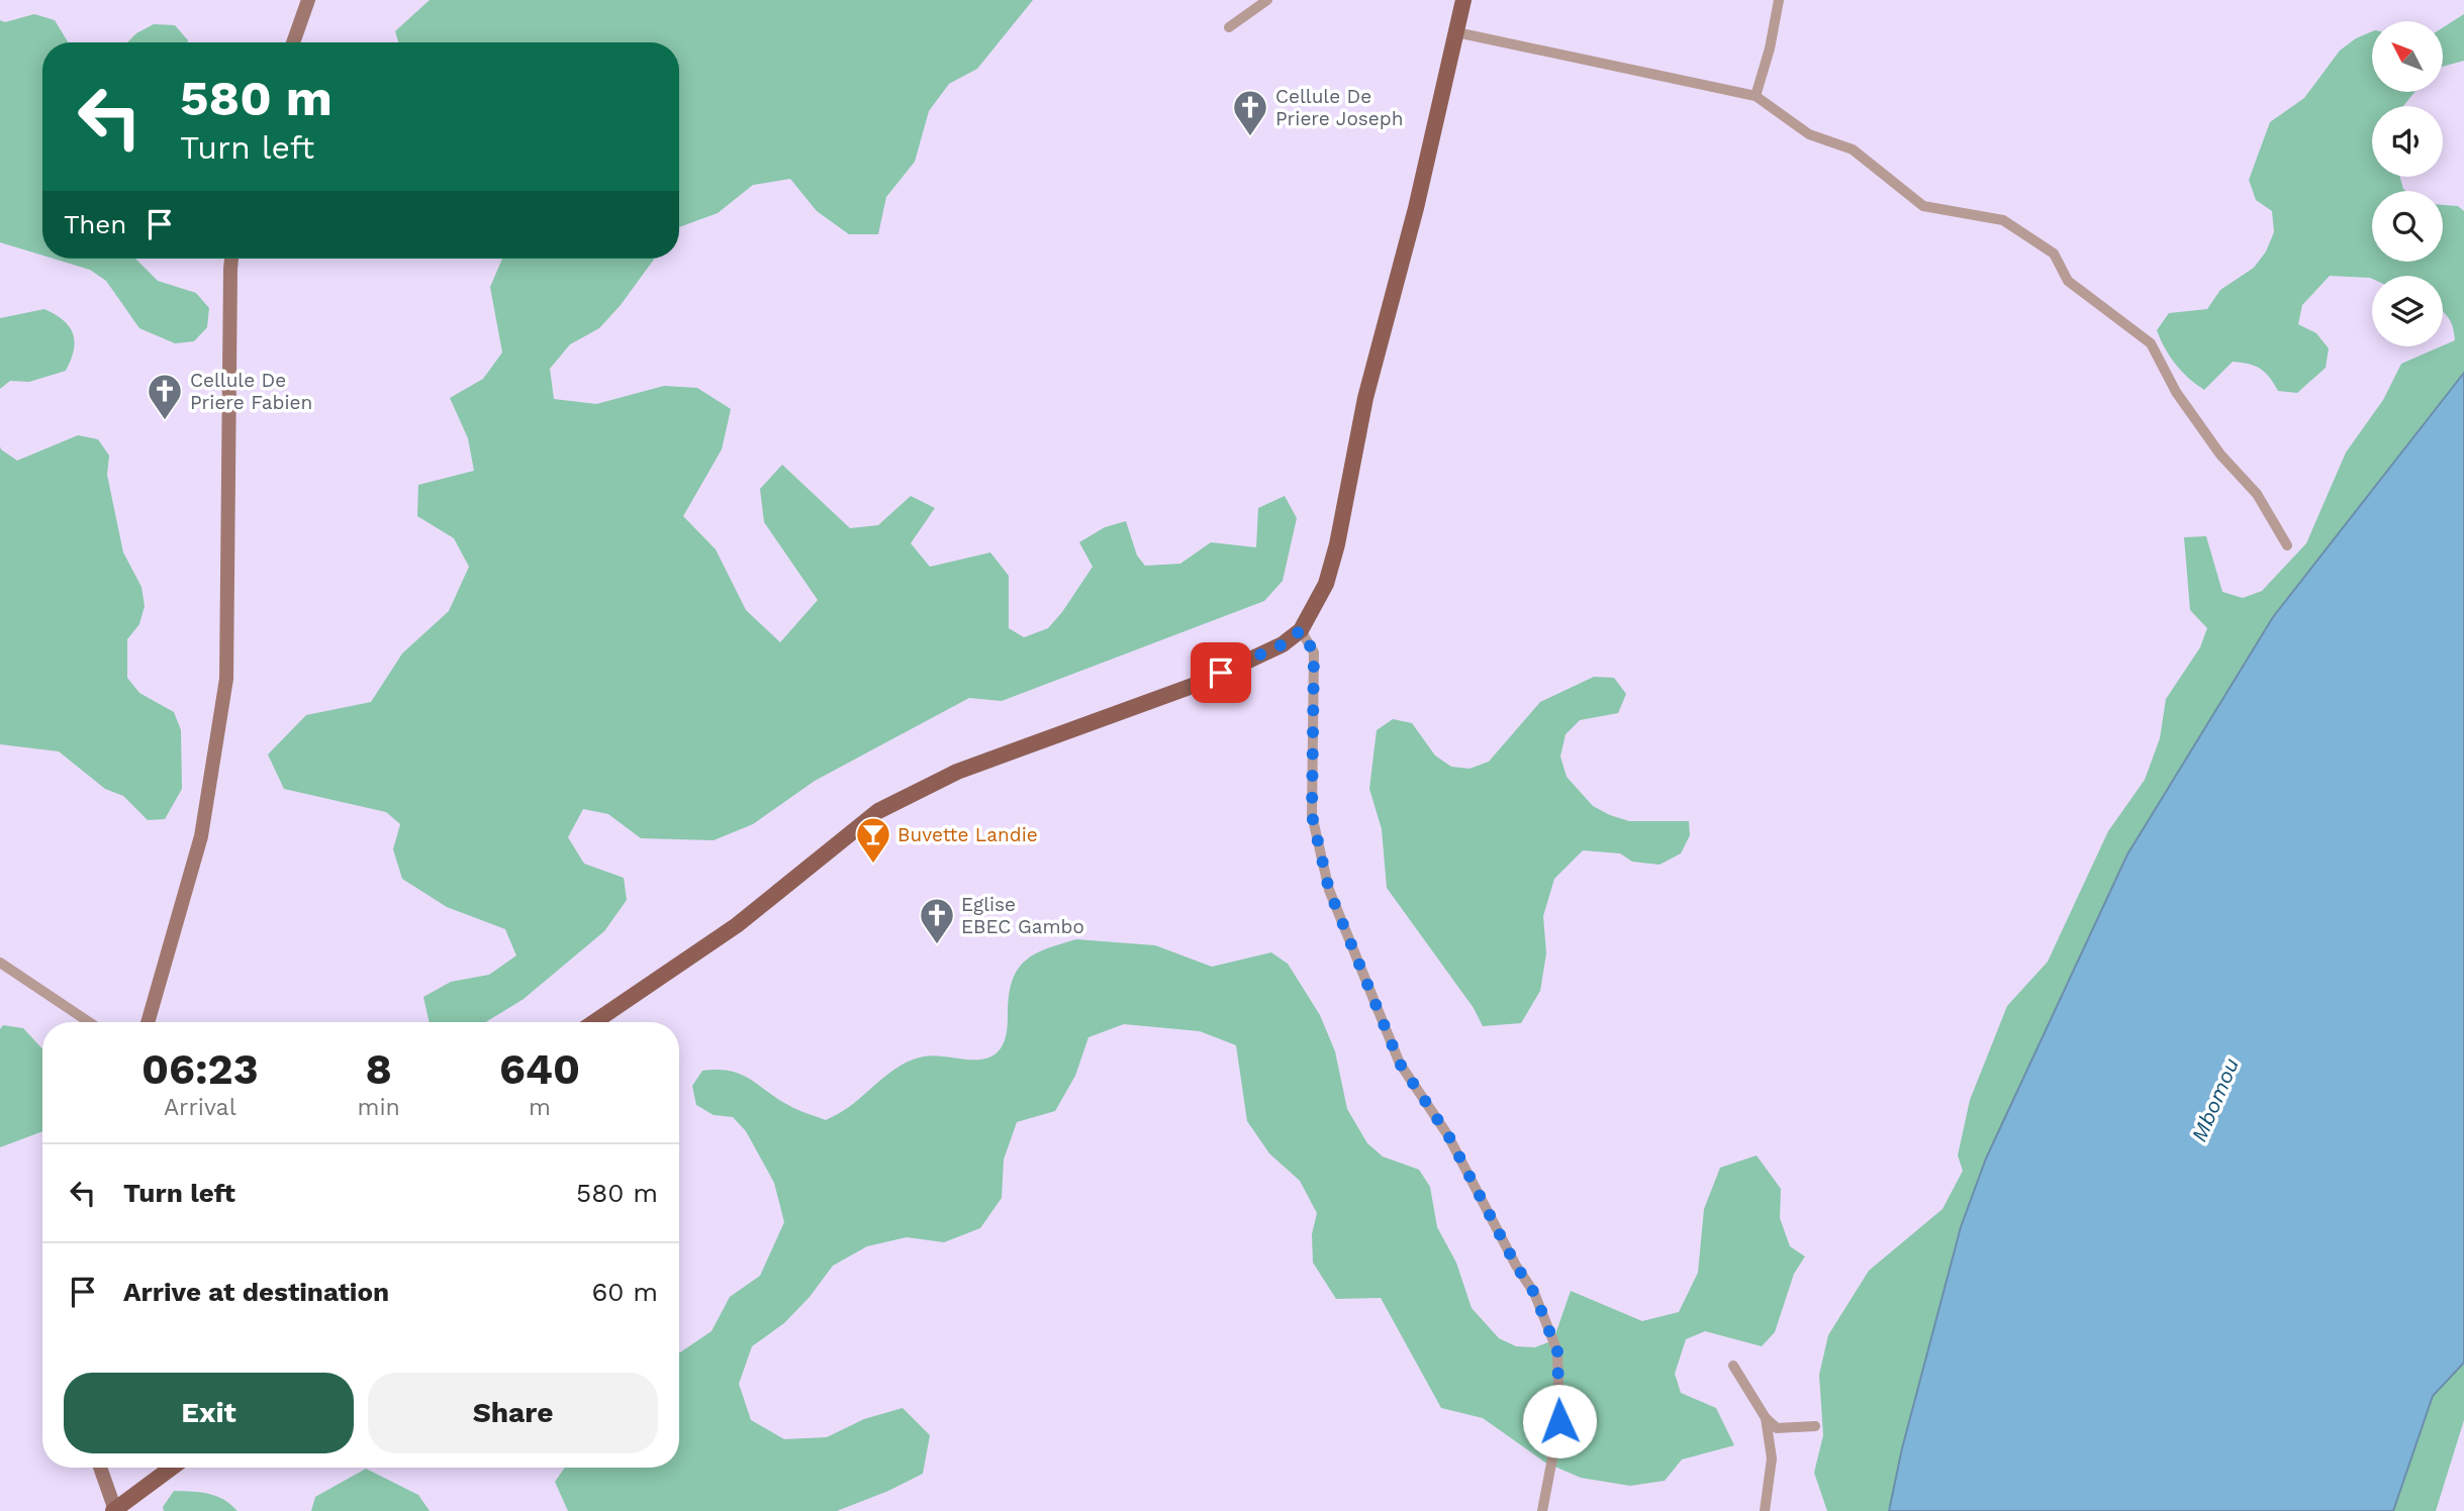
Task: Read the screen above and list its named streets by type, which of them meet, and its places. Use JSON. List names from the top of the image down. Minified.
{"water":["Mbomou"],"places":{"church":["Cellule De Priere Joseph","Cellule De Priere Fabien","Eglise EBEC Gambo"],"bar":["Buvette Landie"]},"north":"top left","page":{"turn":["580 m","Turn left"],"then":"Then","eta":["06:23","Arrival","8","min","640","m"],"list":[{"name":"Turn left","value":"580 m"},{"name":"Arrive at destination","value":"60 m"}],"buttons":["Exit","Share"]}}
